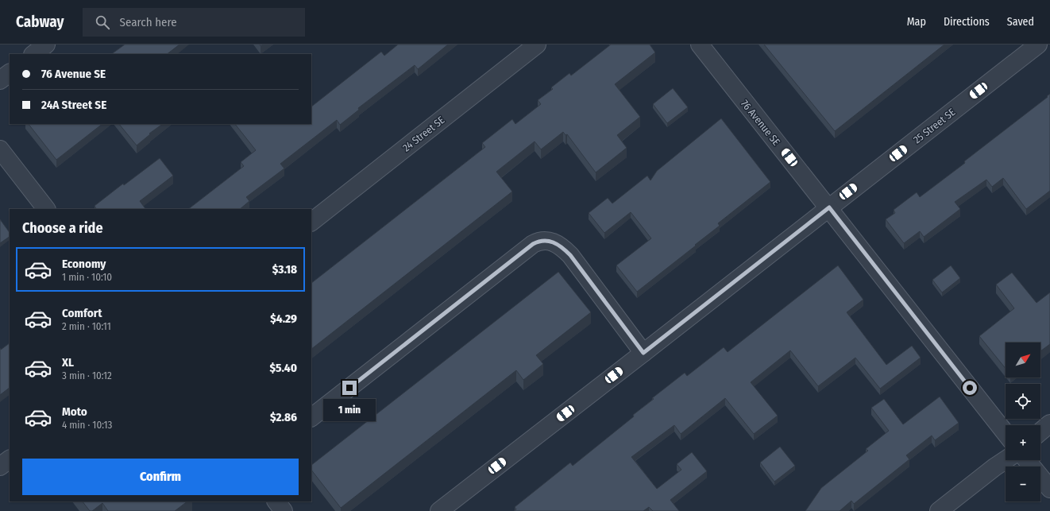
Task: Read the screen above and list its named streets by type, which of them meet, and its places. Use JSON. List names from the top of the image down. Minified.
{"streets":{"street":["76 Avenue SE","25 Street SE","24 Street SE"]},"crossings":[["76 Avenue SE","25 Street SE"]],"north":"top right","page":{"header":"Cabway","search":"Search here","nav":["Map","Directions","Saved"],"banner":["76 Avenue SE","24A Street SE"],"heading":"Choose a ride","list":[{"name":"Economy","note":"1 min · 10:10","value":"$3.18"},{"name":"Comfort","note":"2 min · 10:11","value":"$4.29"},{"name":"XL","note":"3 min · 10:12","value":"$5.40"},{"name":"Moto","note":"4 min · 10:13","value":"$2.86"}],"map_buttons":["+","−"],"bubble":"1 min","buttons":"Confirm"}}
